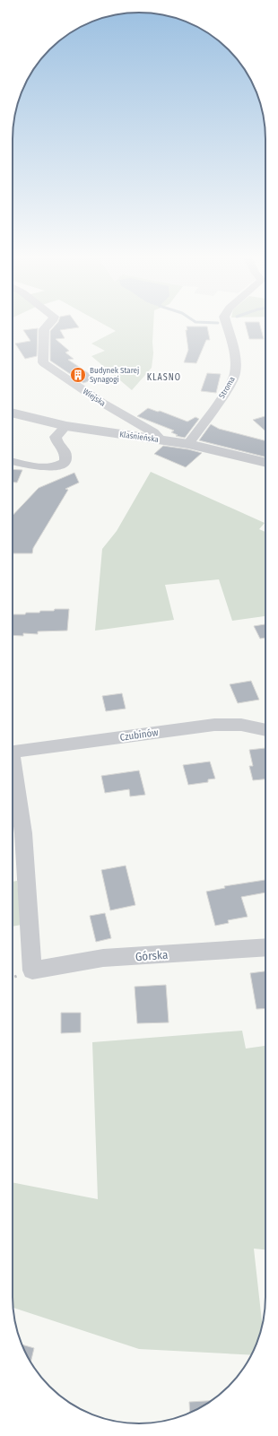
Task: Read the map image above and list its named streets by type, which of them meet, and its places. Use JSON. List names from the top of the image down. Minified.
{"streets":{"street":["Stroma","Wiejska","Klaśnieńska","Czubinów","Górska"]},"crossings":[["Stroma","Klaśnieńska"],["Wiejska","Klaśnieńska"]],"districts":["KLASNO"],"places":{"building":["Budynek Starej Synagogi"]}}
